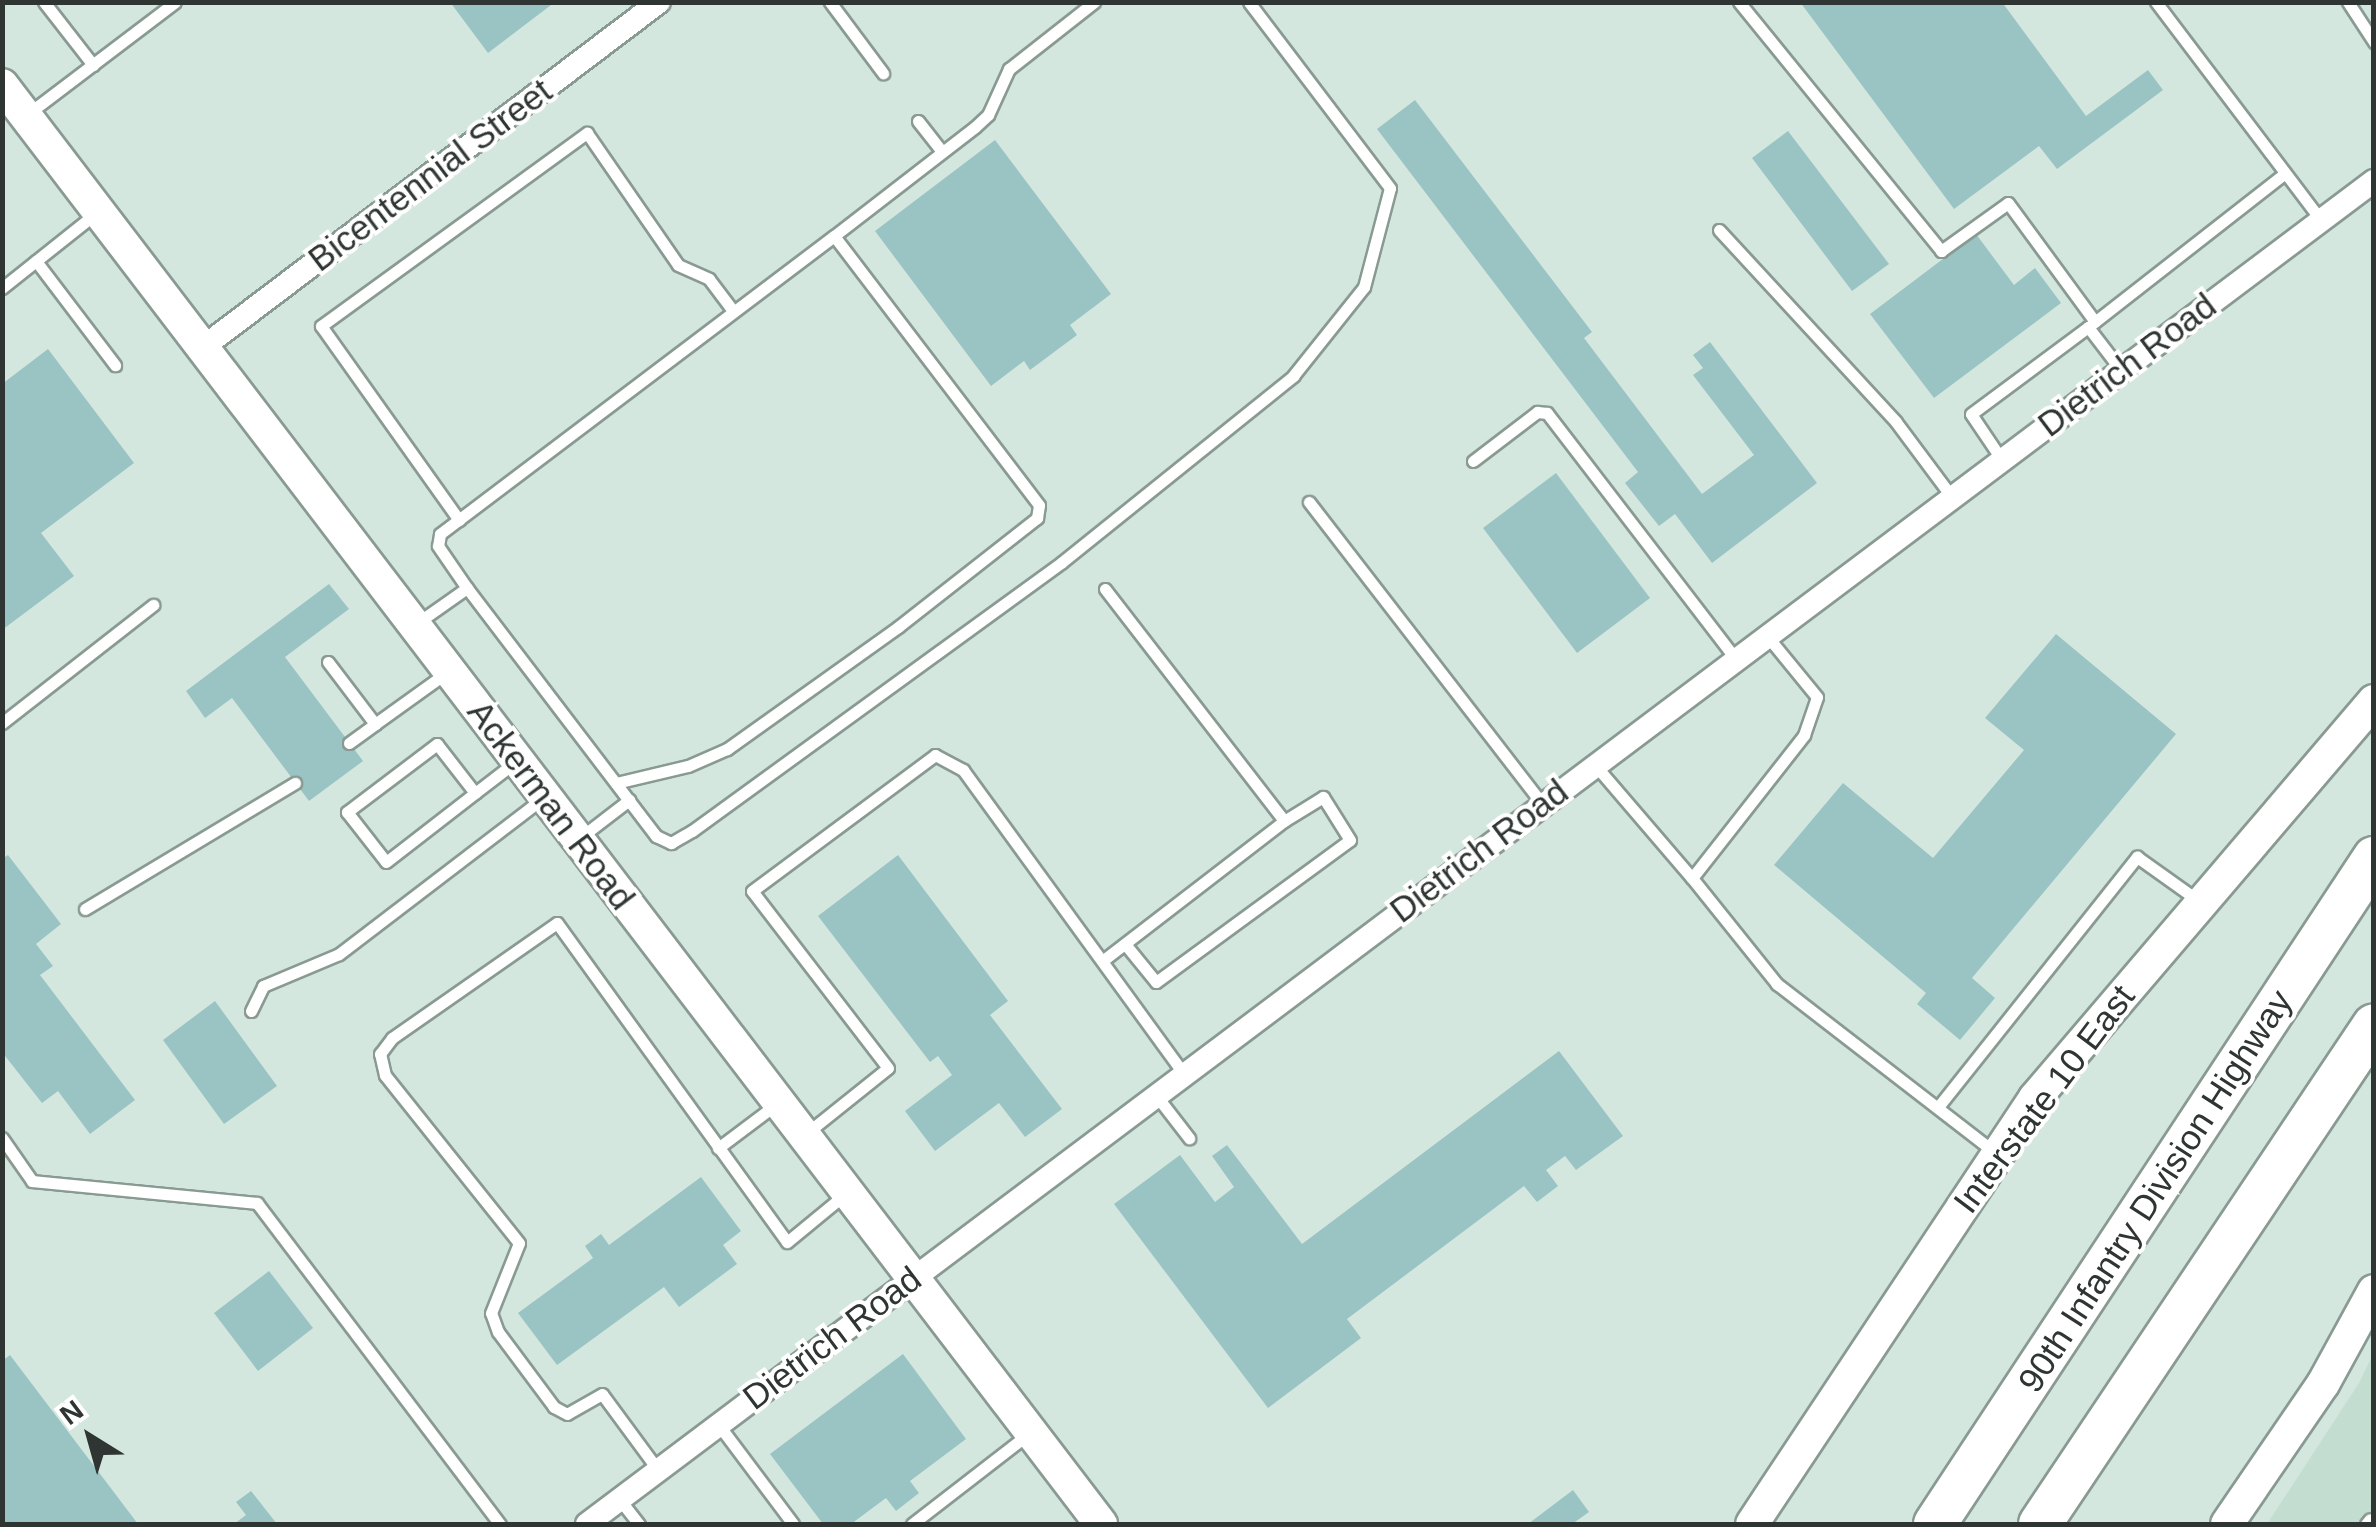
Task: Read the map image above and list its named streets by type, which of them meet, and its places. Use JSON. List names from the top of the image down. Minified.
{"streets":{"highway":["90th Infantry Division Highway"],"street":["Bicentennial Street","Dietrich Road","Ackerman Road","Interstate 10 East"]},"crossings":[["Bicentennial Street","Ackerman Road"],["Dietrich Road","Ackerman Road"]],"north":"top left"}
